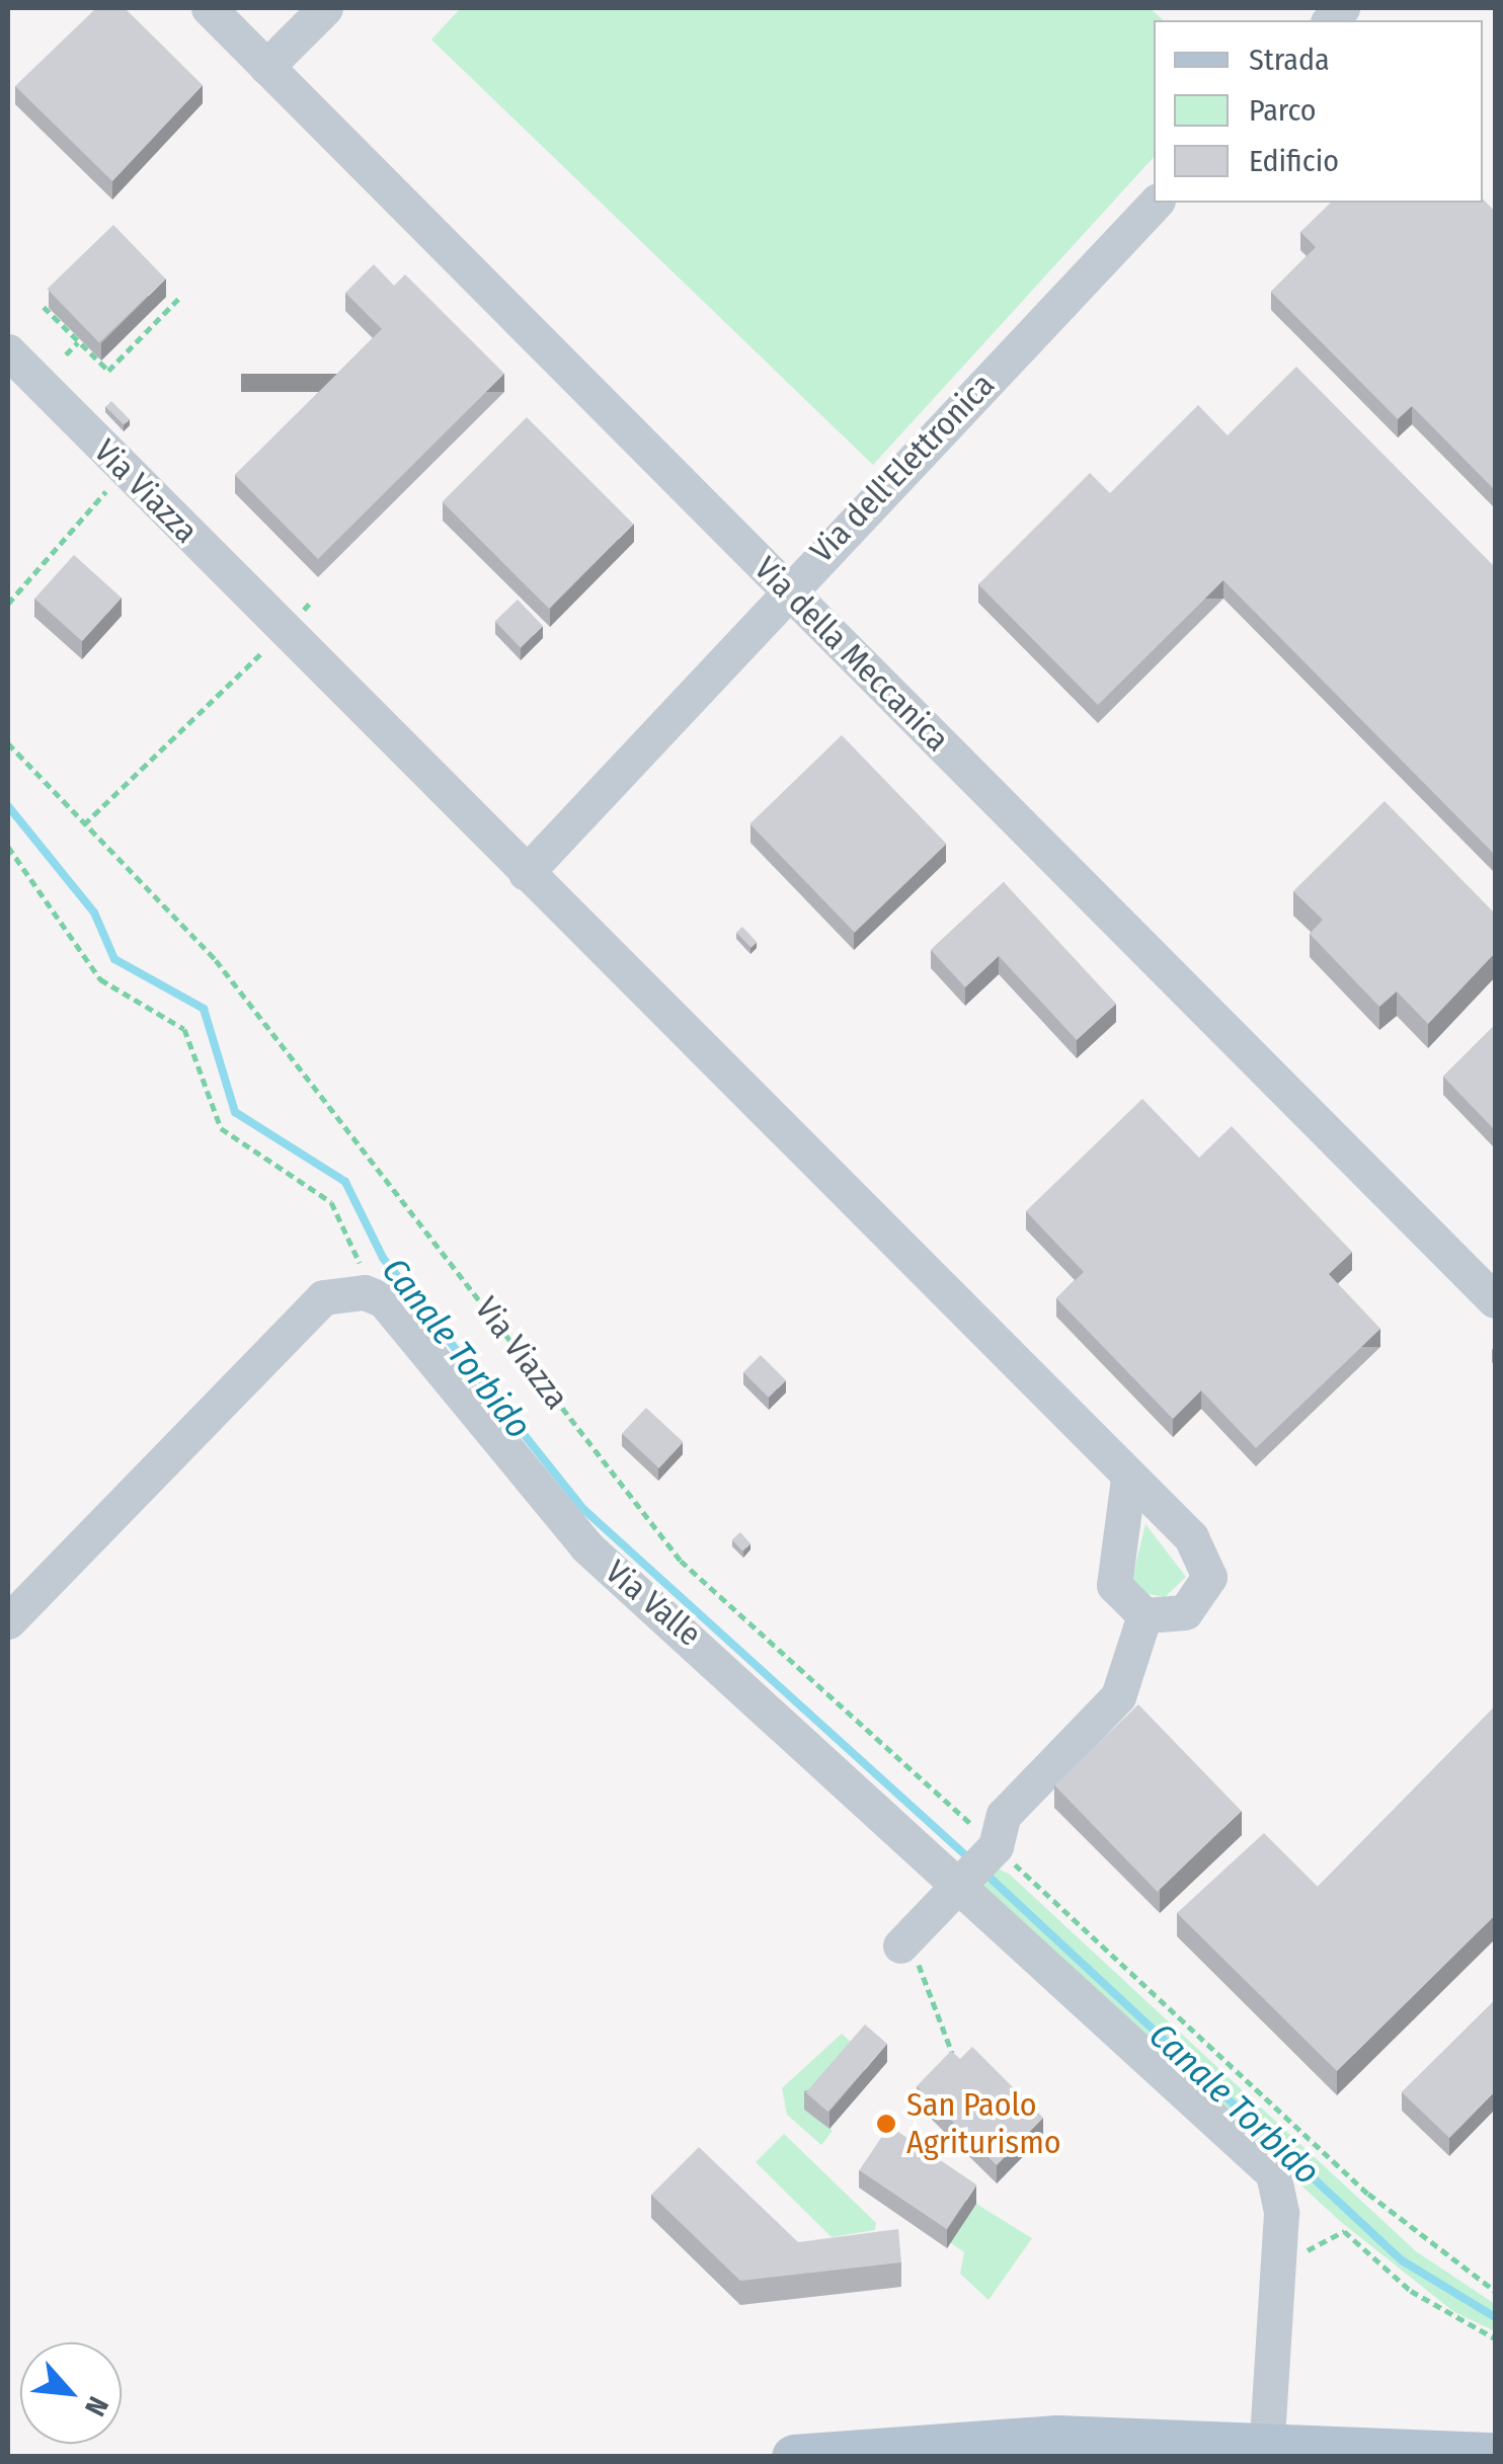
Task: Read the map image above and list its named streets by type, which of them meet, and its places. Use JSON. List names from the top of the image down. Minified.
{"streets":{"street":["Via dell'Elettronica","Via Viazza","Via della Meccanica","Via Valle"]},"crossings":[["Via dell'Elettronica","Via Viazza"],["Via dell'Elettronica","Via della Meccanica"]],"water":["Canale Torbido"],"places":["San Paolo Agriturismo"],"legend":["Strada","Parco","Edificio"],"north":"bottom right"}
